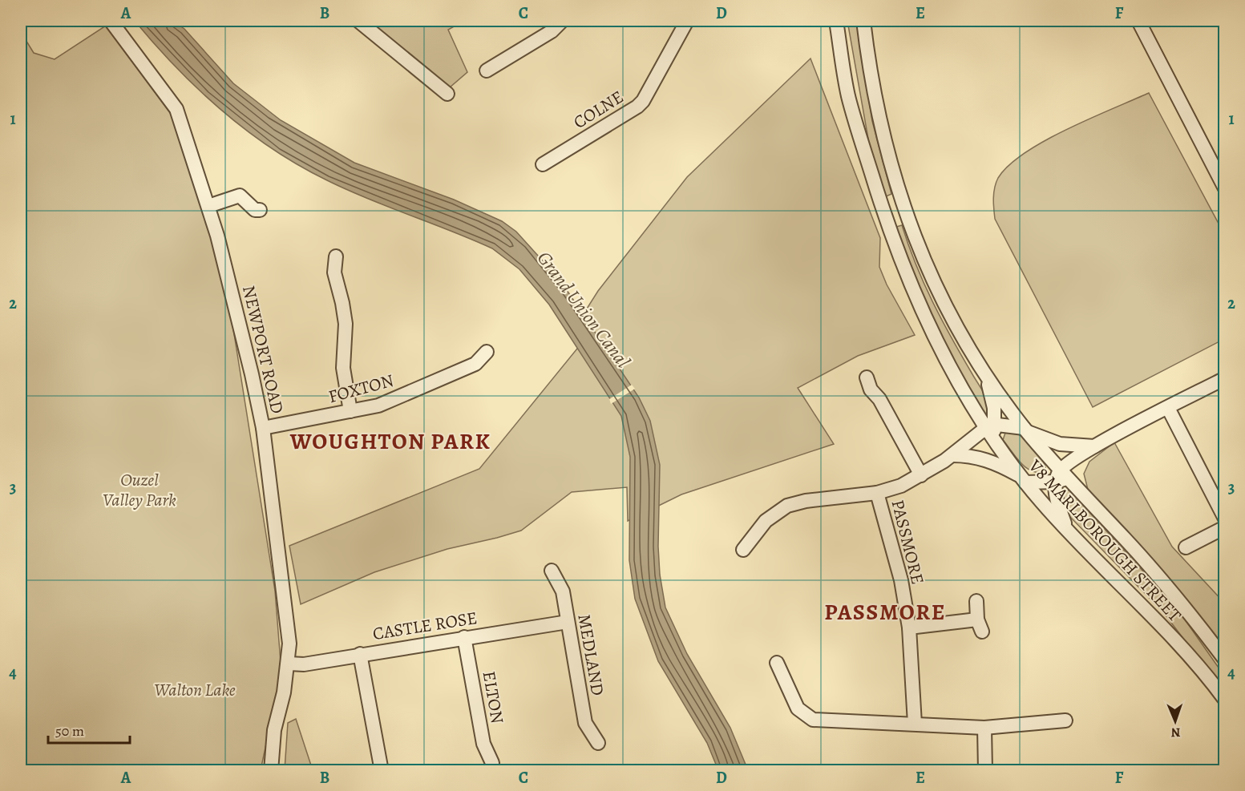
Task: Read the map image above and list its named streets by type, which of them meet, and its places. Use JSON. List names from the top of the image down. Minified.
{"streets":{"street":["COLNE","NEWPORT ROAD","FOXTON","V8 MARLBOROUGH STREET","PASSMORE","CASTLE ROSE","MEDLAND","ELTON"]},"crossings":[["NEWPORT ROAD","FOXTON"],["NEWPORT ROAD","CASTLE ROSE"],["V8 MARLBOROUGH STREET","PASSMORE"],["CASTLE ROSE","MEDLAND"],["CASTLE ROSE","ELTON"]],"districts":["WOUGHTON PARK","PASSMORE"],"water":["Grand Union Canal"],"parks":["Ouzel Valley Park","Walton Lake"],"scale_bar":"50 m","north":"bottom","grid":{"columns":["A","B","C","D","E","F"],"rows":["1","2","3","4"]}}
